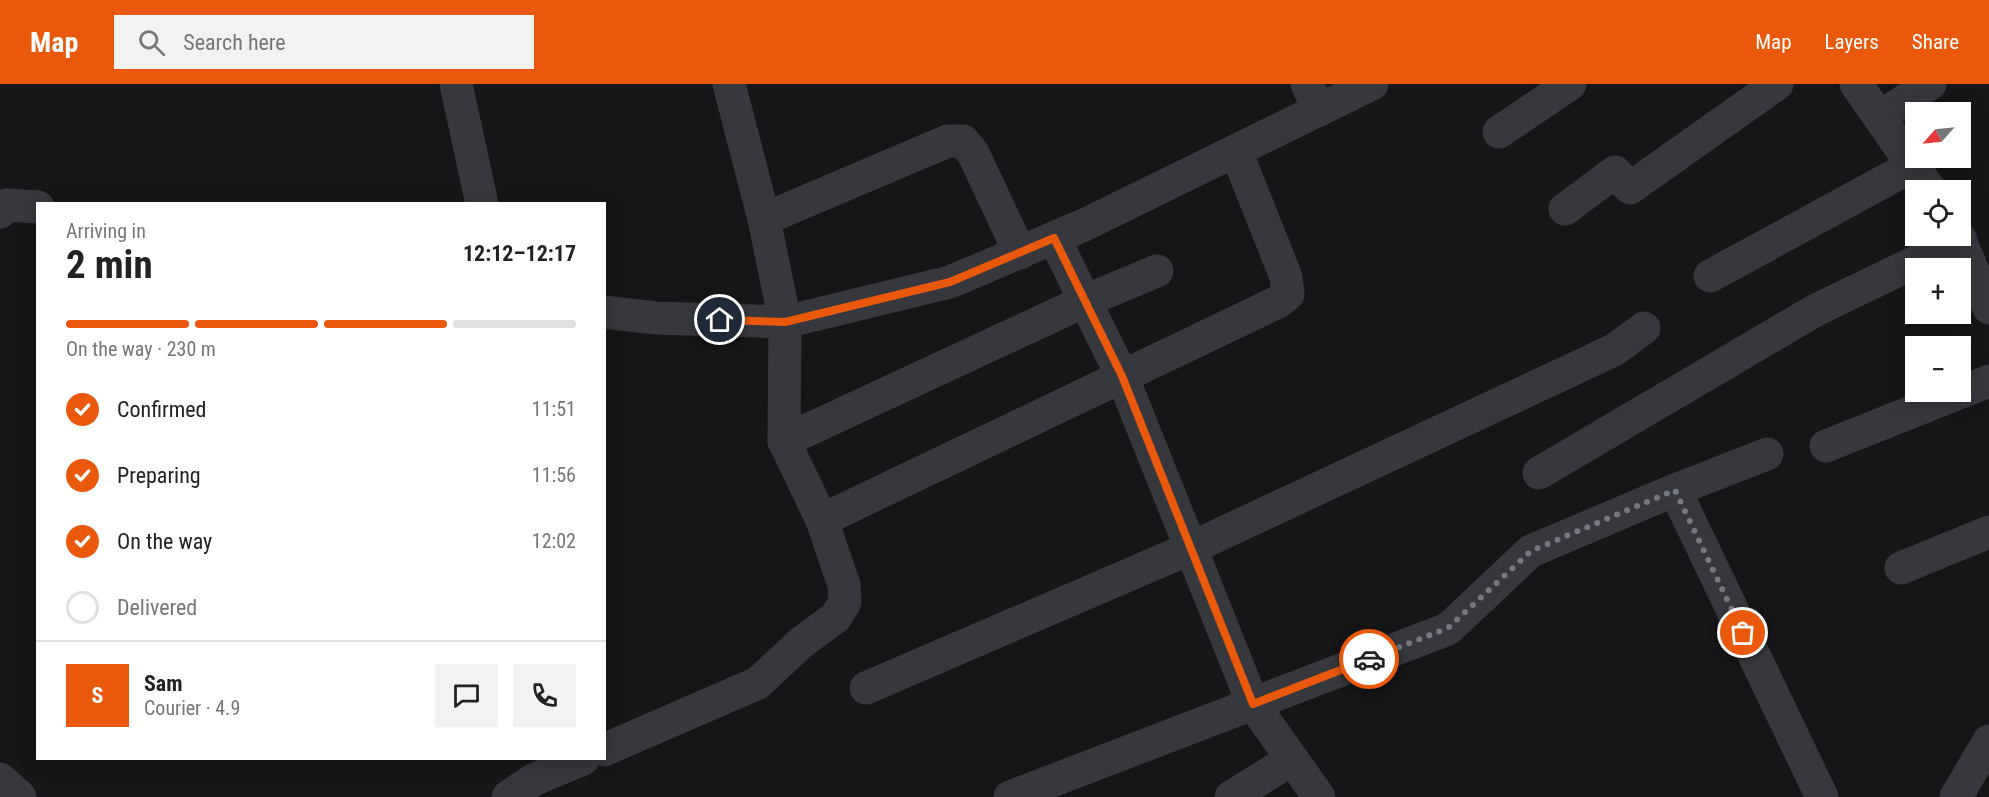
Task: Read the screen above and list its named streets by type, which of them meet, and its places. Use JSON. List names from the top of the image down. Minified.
{"north":"bottom left","page":{"header":"Map","search":"Search here","nav":["Map","Layers","Share"],"map_buttons":["+","−"],"heading":["2 min","Arriving in","12:12–12:17"],"panel":["Sam","Courier · 4.9"],"bar":"On the way · 230 m","list":[["Confirmed","11:51"],["Preparing","11:56"],["On the way","12:02"],"Delivered"],"round":"S"}}
